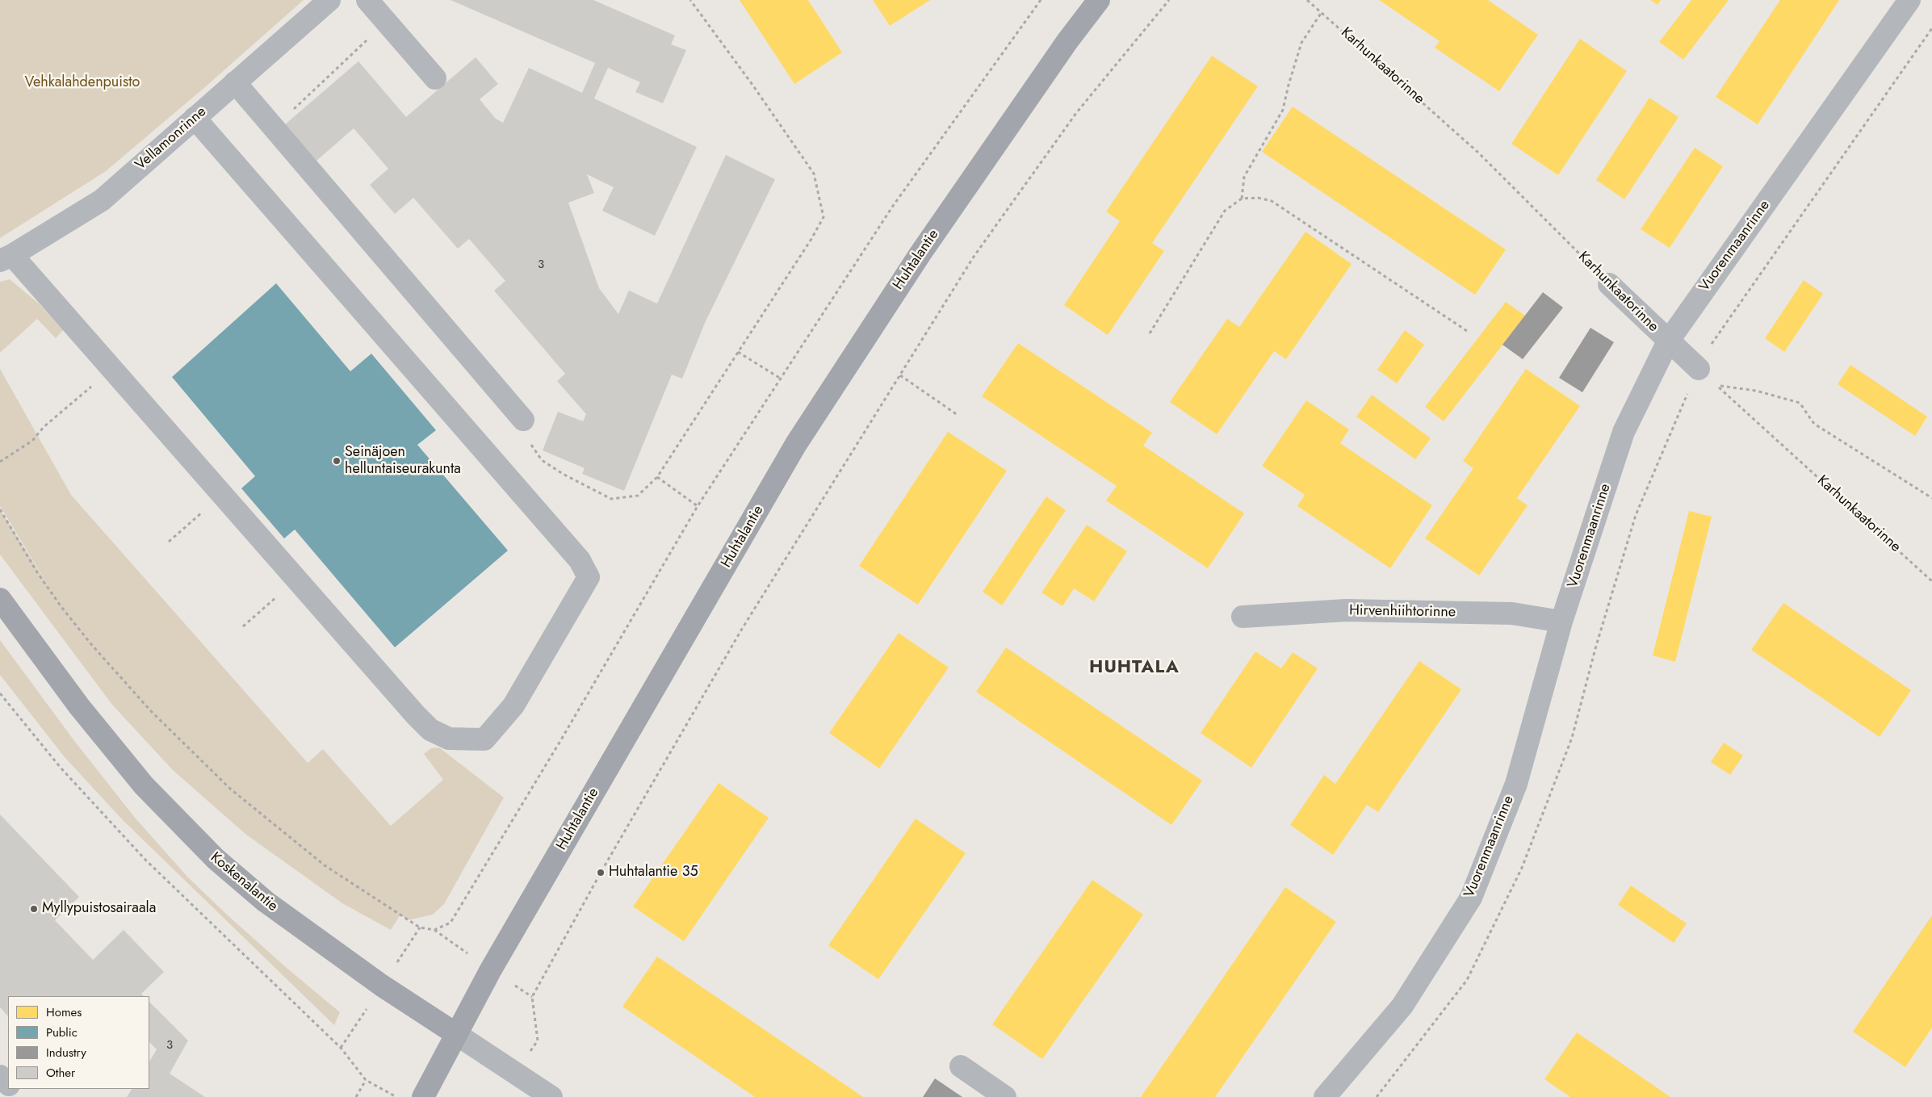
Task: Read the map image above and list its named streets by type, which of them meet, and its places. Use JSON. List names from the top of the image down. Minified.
{"streets":{"main road":["Huhtalantie","Koskenalantie"],"street":["Karhunkaatorinne","Vellamonrinne","Vuorenmaanrinne","Hirvenhiihtorinne"]},"crossings":[["Karhunkaatorinne","Vuorenmaanrinne"],["Vuorenmaanrinne","Hirvenhiihtorinne"],["Huhtalantie","Koskenalantie"]],"districts":["HUHTALA"],"parks":["Vehkalahdenpuisto"],"places":["Seinäjoen helluntaiseurakunta","Huhtalantie 35","Myllypuistosairaala"],"house_numbers":["3","3"],"legend":["Homes","Public","Industry","Other"]}
